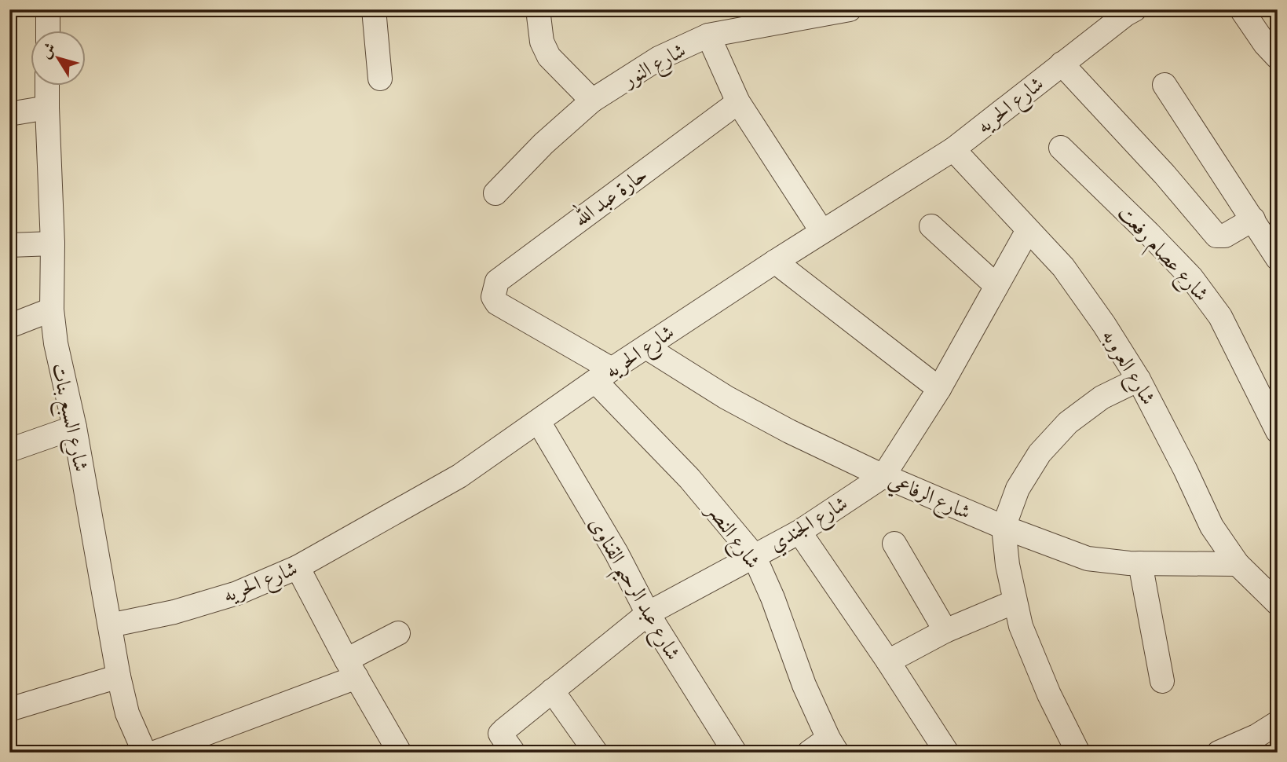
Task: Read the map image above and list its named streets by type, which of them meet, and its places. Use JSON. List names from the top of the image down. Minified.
{"streets":{"street":["شارع النور","شارع الحريه","حارة عبد الله","شارع عصام رفعت","شارع العروبه","شارع السبع بنات","شارع الرفاعي","شارع الجندي","شارع النصر","شارع عبد الرحيم القناوى"]},"crossings":[["شارع الحريه","شارع العروبه"],["شارع الحريه","شارع السبع بنات"],["شارع الحريه","شارع الرفاعي"],["شارع الحريه","شارع النصر"],["شارع الحريه","شارع عبد الرحيم القناوى"],["حارة عبد الله","شارع النصر"],["شارع العروبه","شارع الرفاعي"],["شارع العروبه","شارع الجندي"],["شارع الرفاعي","شارع الجندي"],["شارع الجندي","شارع النصر"],["شارع الجندي","شارع عبد الرحيم القناوى"]],"north":"top left"}
